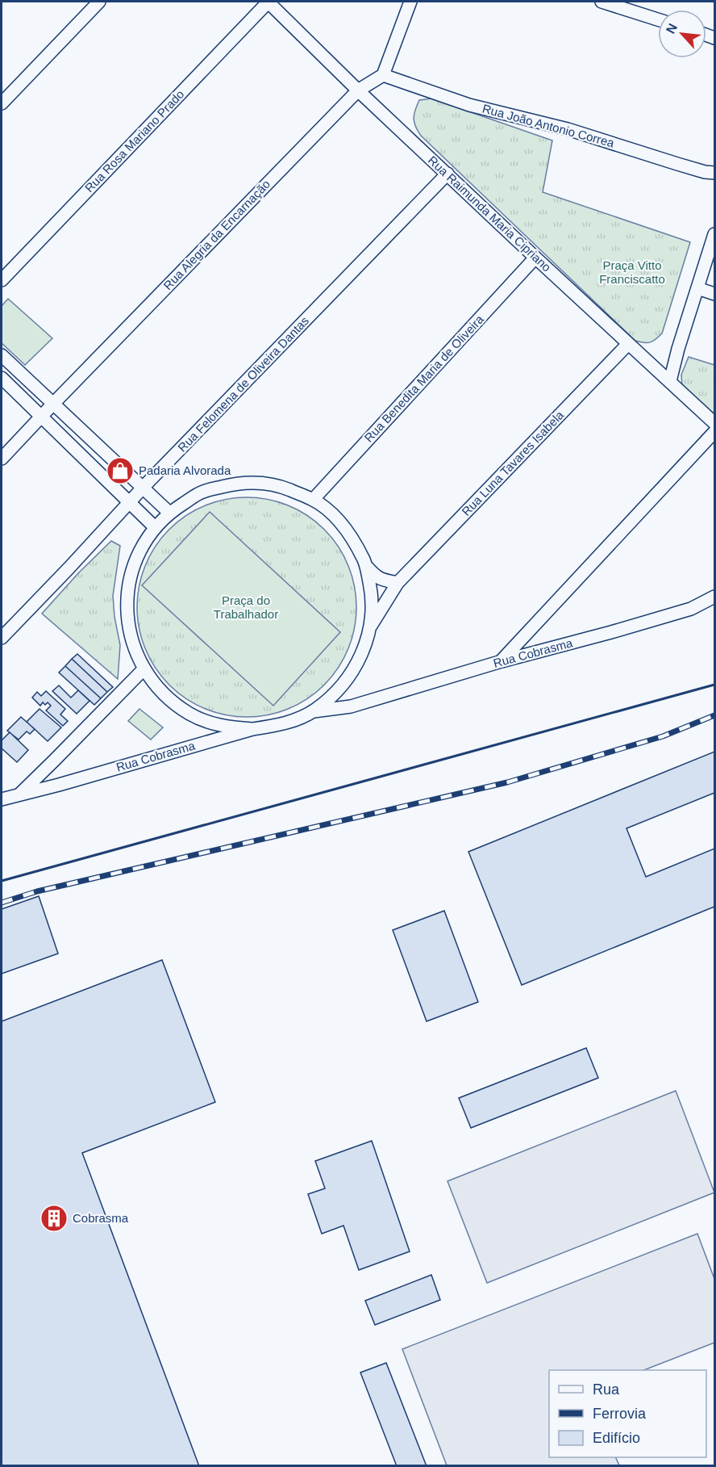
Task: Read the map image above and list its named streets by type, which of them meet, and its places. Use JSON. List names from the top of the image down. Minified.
{"streets":{"street":["Rua João Antonio Correa","Rua Rosa Mariano Prado","Rua Raimunda Maria Cipriano","Rua Alegria da Encarnação","Rua Benedita Maria de Oliveira","Rua Felomena de Oliveira Dantas","Rua Luna Tavares Isabela","Rua Cobrasma"]},"crossings":[["Rua João Antonio Correa","Rua Alegria da Encarnação"],["Rua Rosa Mariano Prado","Rua Raimunda Maria Cipriano"],["Rua Raimunda Maria Cipriano","Rua Alegria da Encarnação"],["Rua Raimunda Maria Cipriano","Rua Benedita Maria de Oliveira"],["Rua Raimunda Maria Cipriano","Rua Felomena de Oliveira Dantas"],["Rua Raimunda Maria Cipriano","Rua Luna Tavares Isabela"]],"parks":["Praça Vitto Franciscatto","Praça do Trabalhador"],"places":{"shop":["Padaria Alvorada"],"building":["Cobrasma"]},"legend":["Rua","Ferrovia","Edifício"],"north":"top left"}
